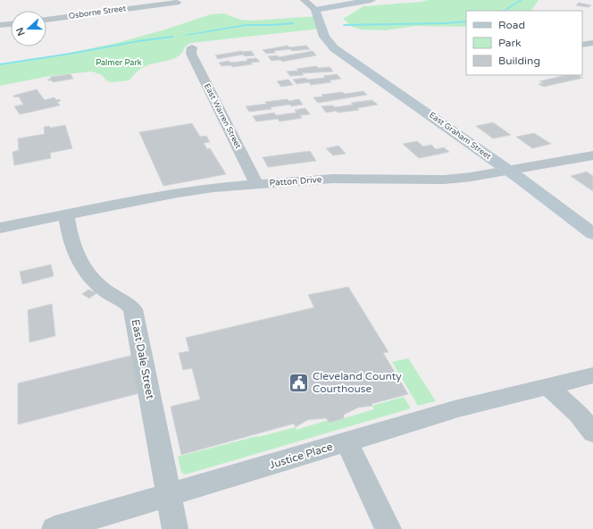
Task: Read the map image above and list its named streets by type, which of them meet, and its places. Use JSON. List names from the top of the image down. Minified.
{"streets":{"street":["Osborne Street","East Warren Street","East Graham Street","Patton Drive","East Dale Street","Justice Place"]},"crossings":[["East Warren Street","Patton Drive"],["East Graham Street","Patton Drive"],["Patton Drive","East Dale Street"],["East Dale Street","Justice Place"]],"parks":["Palmer Park"],"places":{"public building":["Cleveland County Courthouse"]},"legend":["Road","Park","Building"],"north":"left"}
